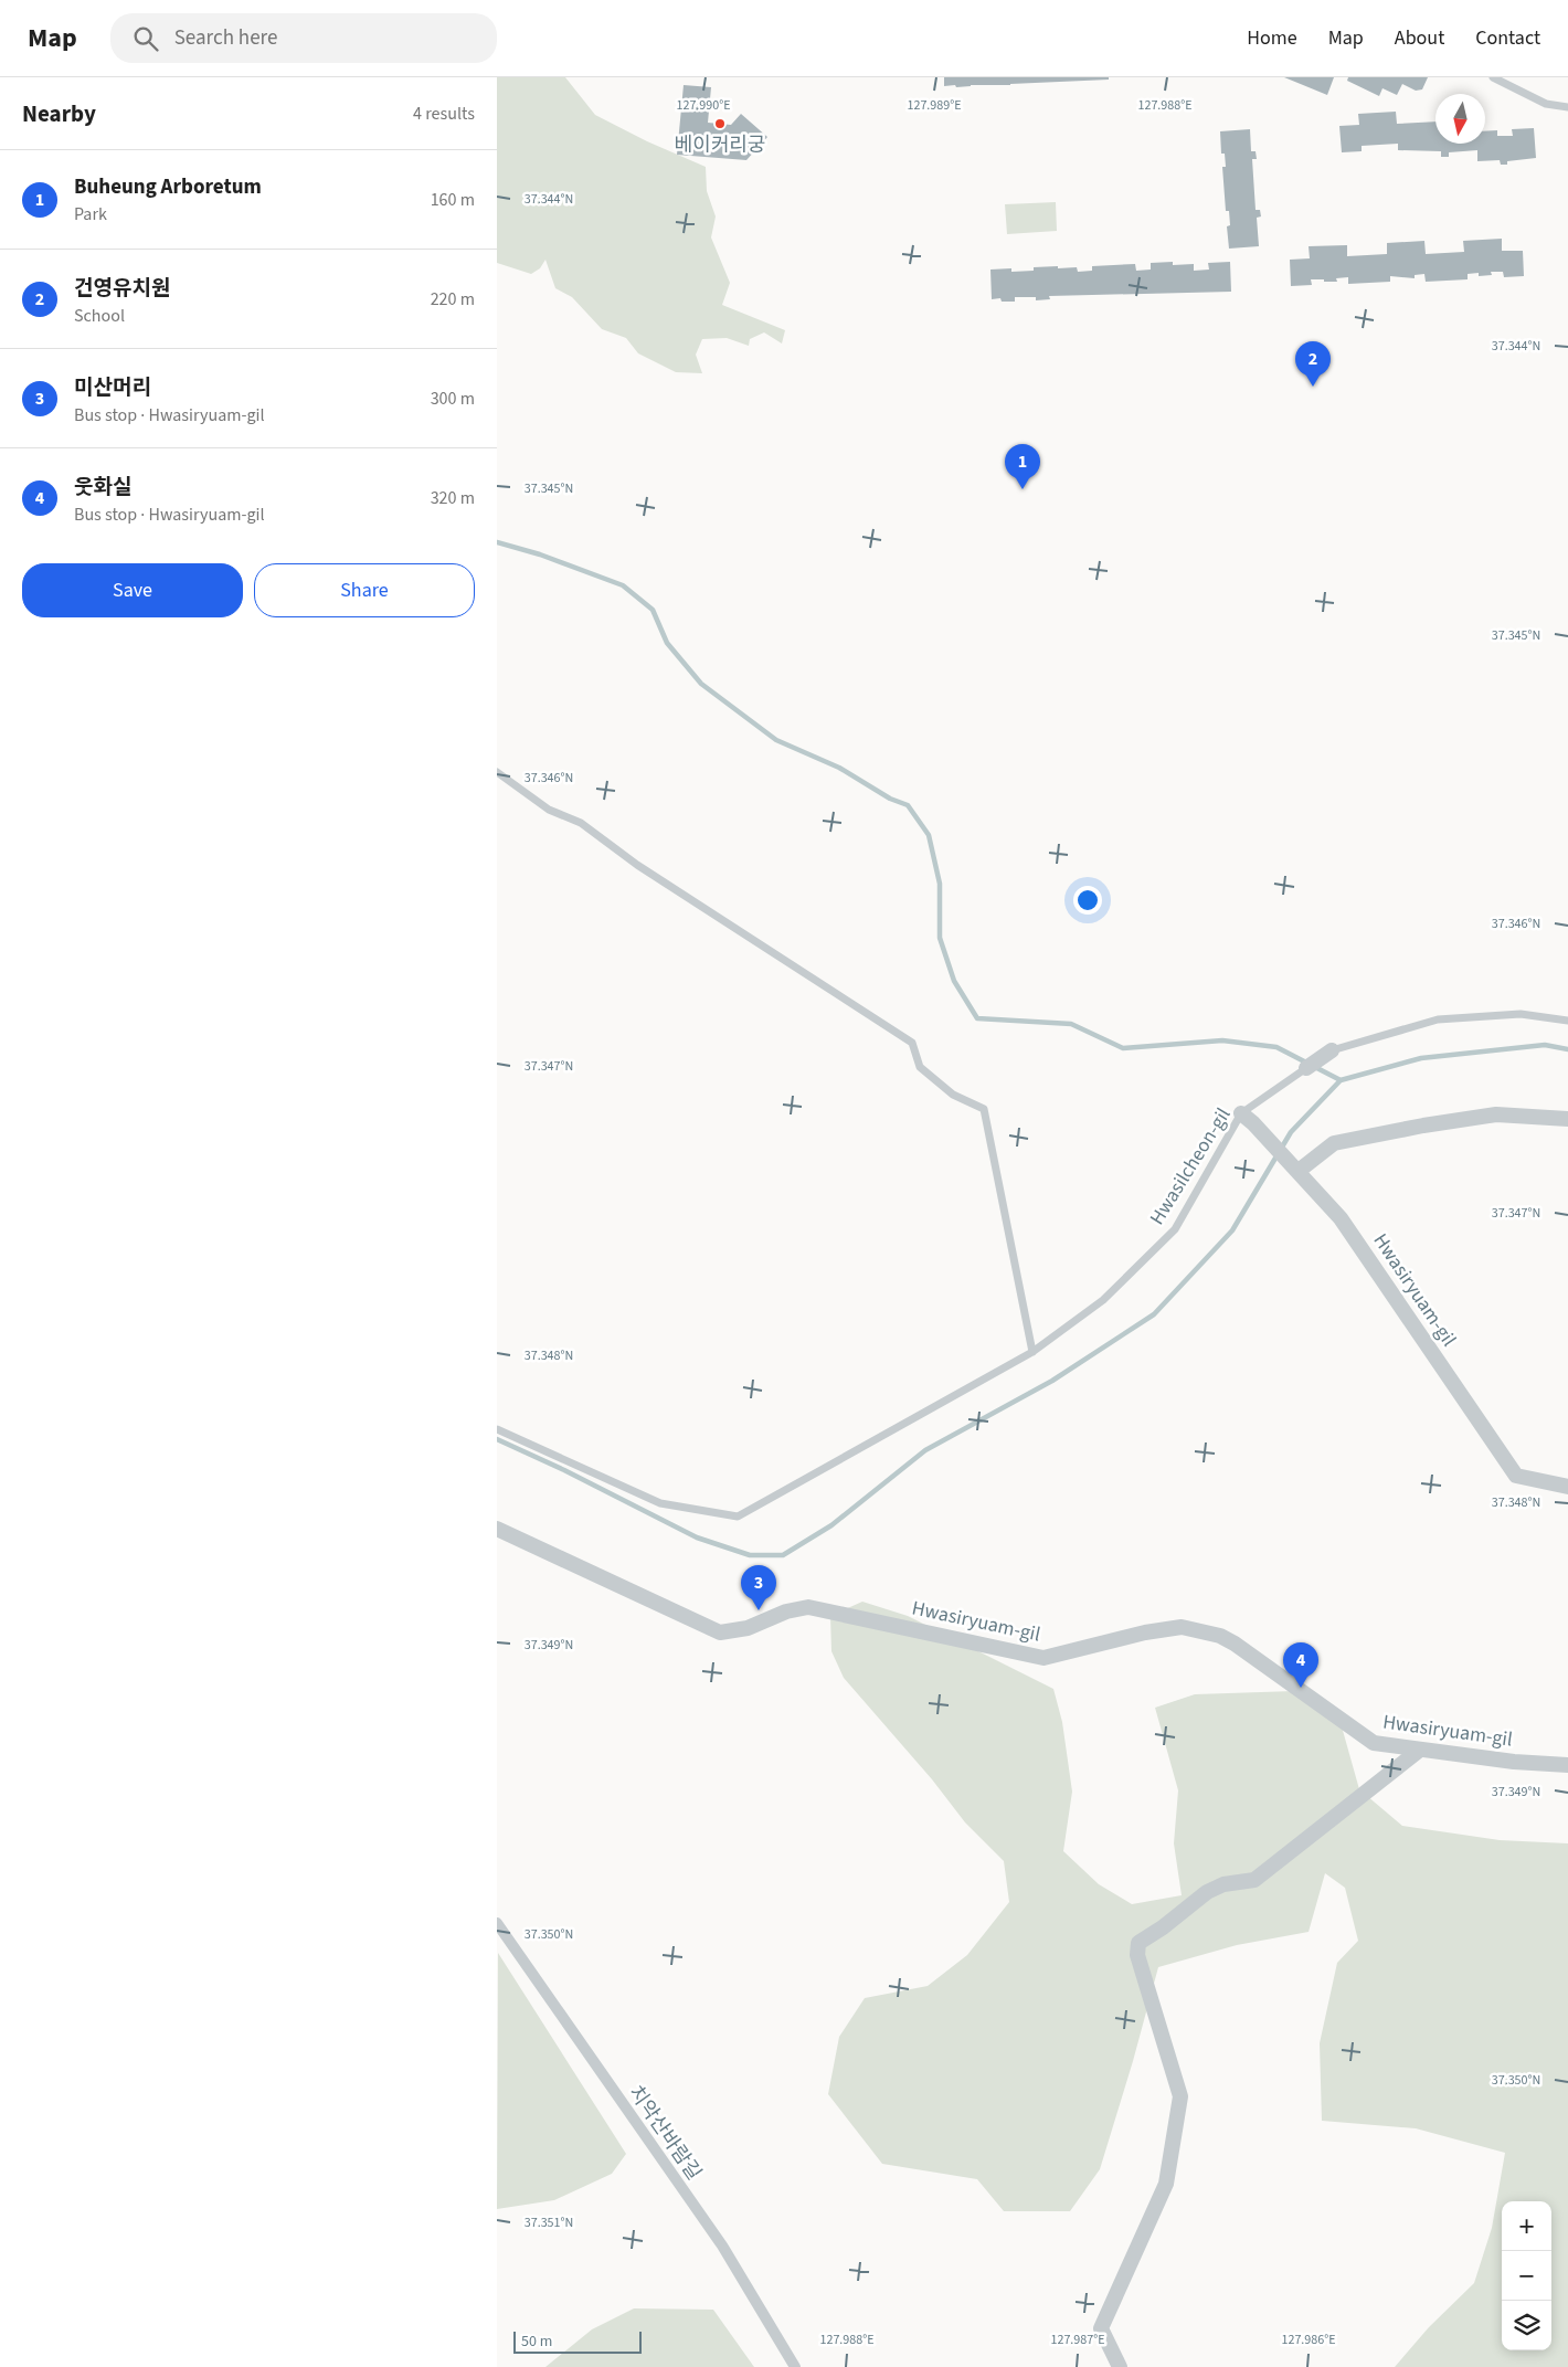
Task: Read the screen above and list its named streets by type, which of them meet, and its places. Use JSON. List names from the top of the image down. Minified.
{"streets":{"street":["Hwasiryuam-gil","치악산바람길"],"lane":["Hwasilcheon-gil"]},"crossings":[["Hwasilcheon-gil","Hwasiryuam-gil"]],"places":["베이커리궁"],"scale_bar":"50 m","north":"bottom","page":{"header":"Map","search":"Search here","nav":["Home","Map","About","Contact"],"heading":["Nearby","4 results"],"list":[{"mark":"1","name":"Buheung Arboretum","note":"Park","value":"160 m"},{"mark":"2","name":"건영유치원","note":"School","value":"220 m"},{"mark":"3","name":"미산머리","note":"Bus stop · Hwasiryuam-gil","value":"300 m"},{"mark":"4","name":"웃화실","note":"Bus stop · Hwasiryuam-gil","value":"320 m"}],"pins":["2","1","3","4"],"buttons":["Save","Share"],"map_buttons":["+","−"],"scale":"50 m"},"coordinates":["127.990°E","127.989°E","127.988°E","37.344°N","37.345°N","37.346°N","37.347°N","37.348°N","37.349°N","37.350°N","37.351°N","127.987°E","127.986°E"]}
